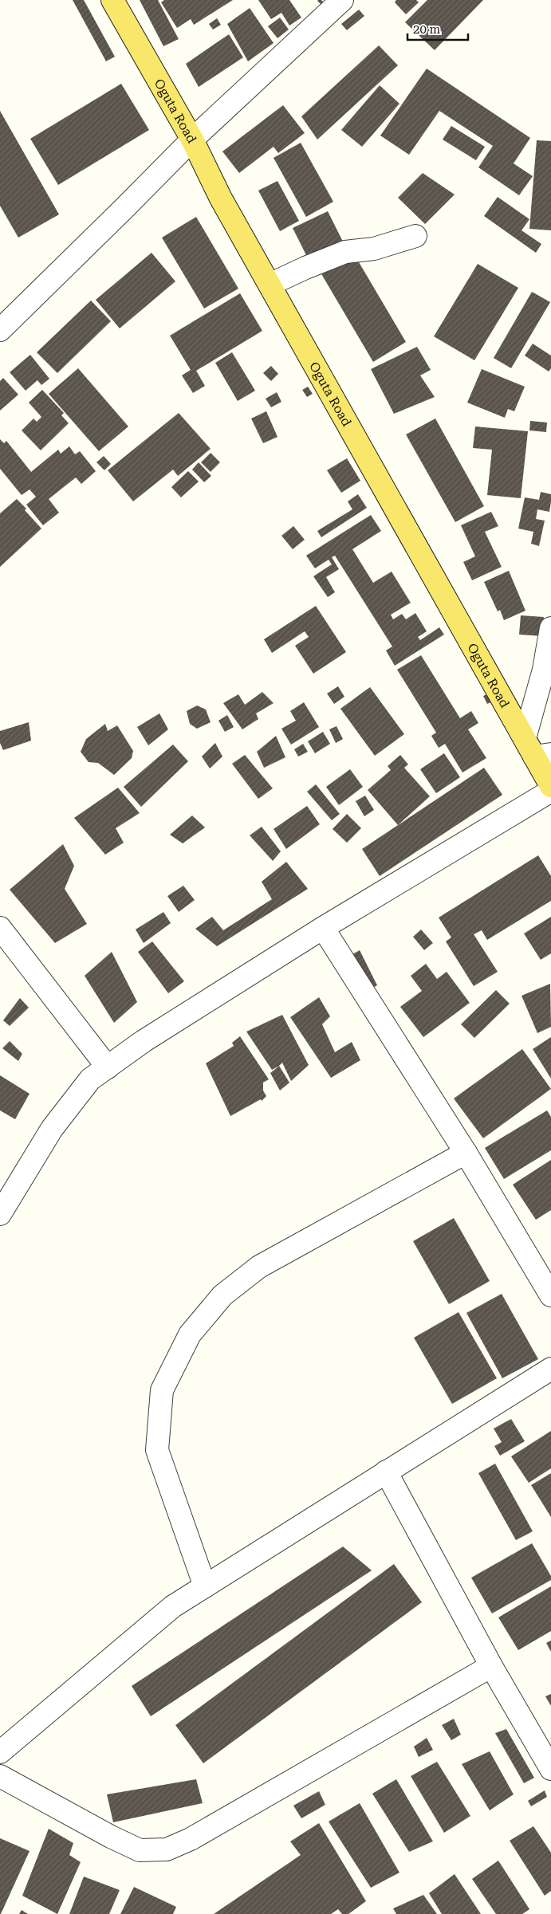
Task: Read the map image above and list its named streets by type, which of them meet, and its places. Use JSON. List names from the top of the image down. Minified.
{"streets":{"main road":["Oguta Road"]},"scale_bar":"20 m"}
